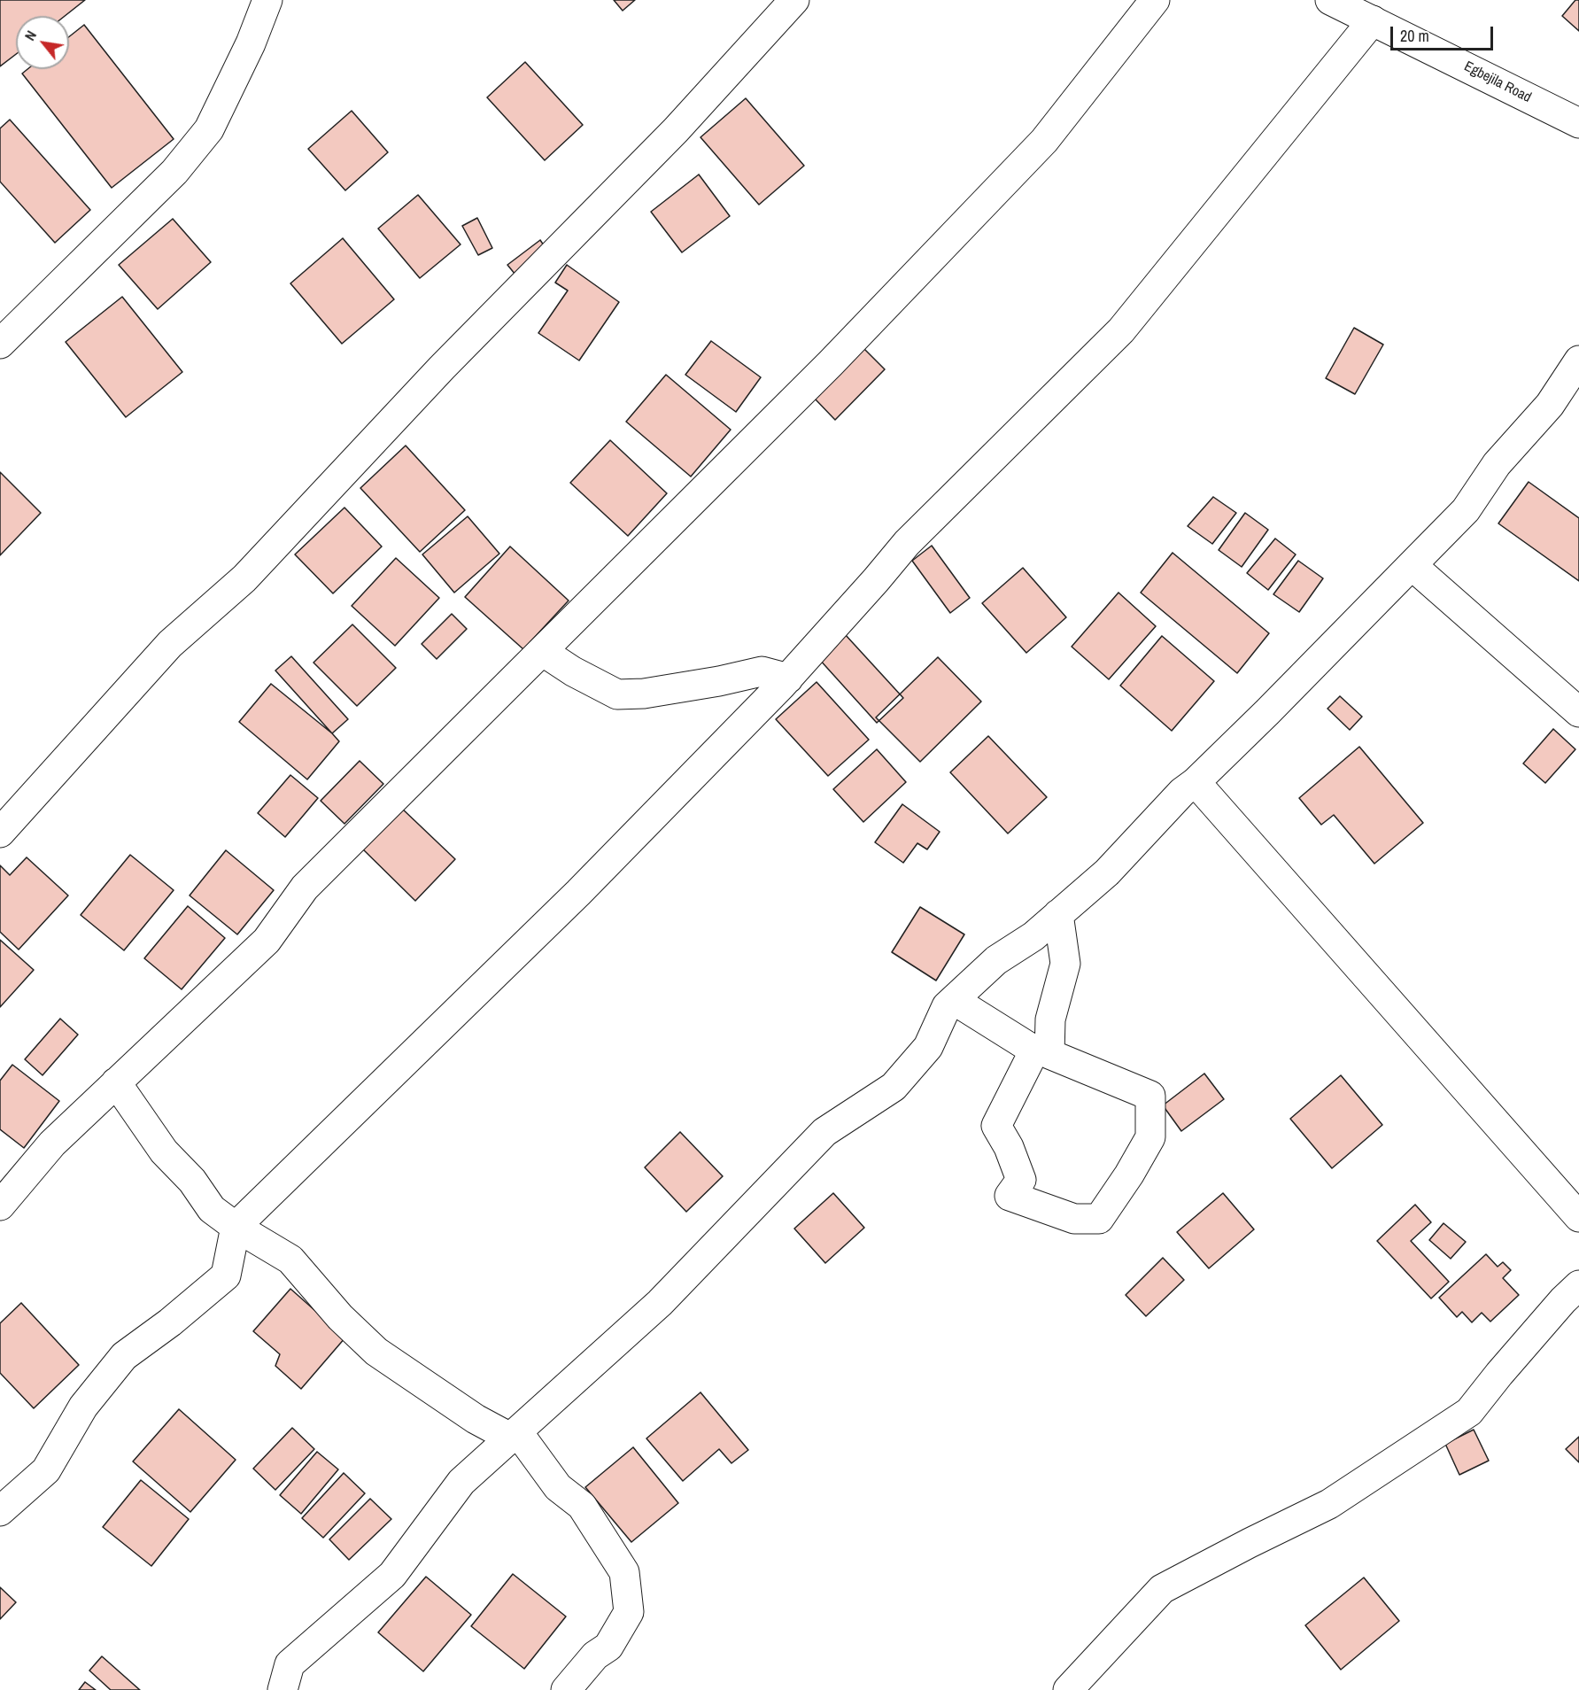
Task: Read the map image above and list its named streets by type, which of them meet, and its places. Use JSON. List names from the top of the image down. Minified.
{"streets":{"street":["Egbejila Road"]},"scale_bar":"20 m","north":"top left"}
